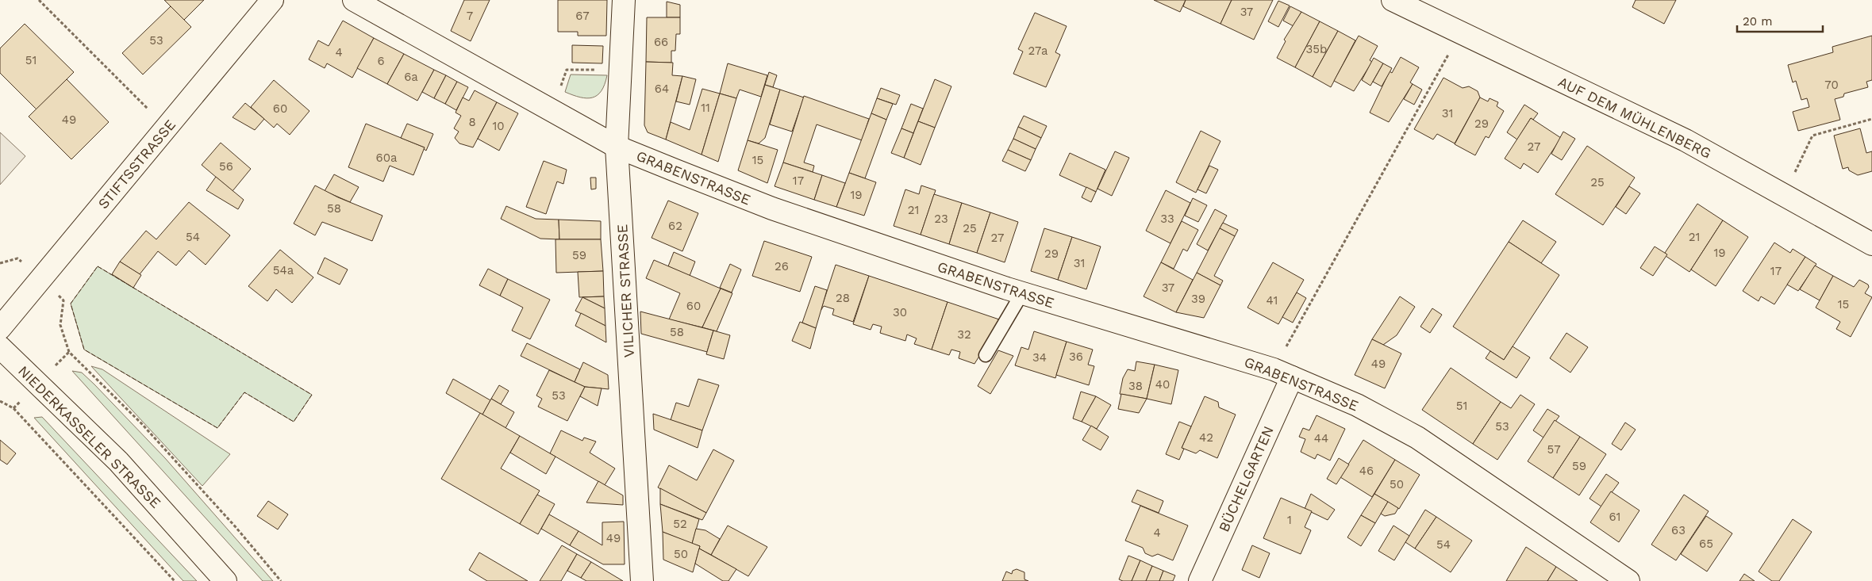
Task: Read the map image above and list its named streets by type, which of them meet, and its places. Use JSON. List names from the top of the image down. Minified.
{"streets":{"street":["AUF DEM MÜHLENBERG","STIFTSSTRASSE","GRABENSTRASSE","VILICHER STRASSE","NIEDERKASSELER STRASSE","BÜCHELGARTEN"]},"crossings":[["GRABENSTRASSE","VILICHER STRASSE"],["GRABENSTRASSE","BÜCHELGARTEN"]],"house_numbers":["37","7","67","53","66","35b","27a","4","51","6","6a","70","64","11","60","31","49","8","29","10","27","60a","15","56","17","25","19","58","21","23","33","62","25","54","21","27","19","29","59","31","26","54a","17","37","28","39","41","15","60","30","58","32","36","34","49","40","38","53","51","53","42","44","57","59","46","50","61","1","52","63","4","49","65","54","50"],"scale_bar":"20 m"}
